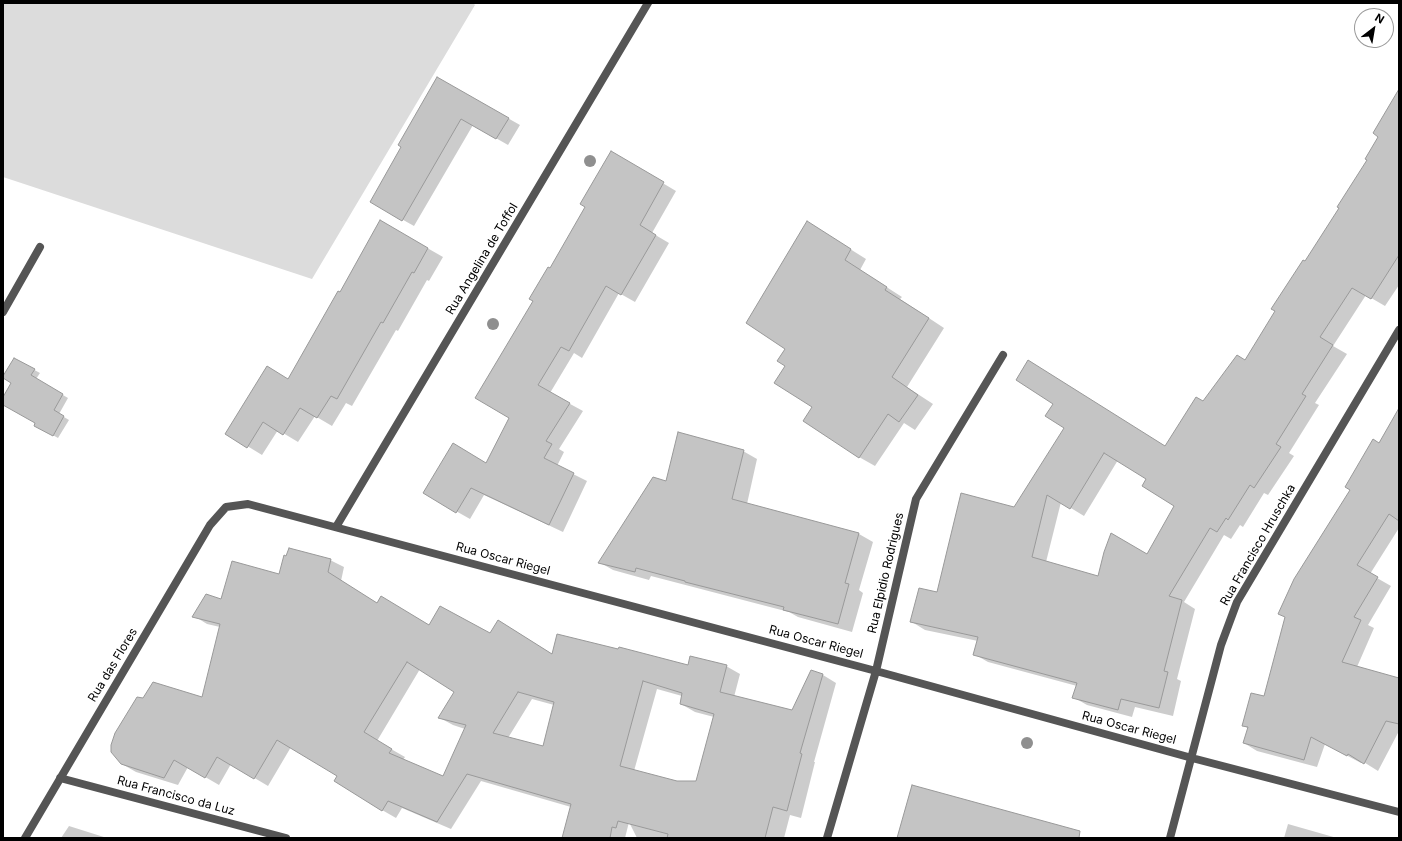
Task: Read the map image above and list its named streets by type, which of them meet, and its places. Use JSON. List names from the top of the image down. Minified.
{"streets":{"street":["Rua Angelina de Toffol","Rua Francisco Hruschka","Rua Oscar Riegel","Rua Elpidio Rodrigues","Rua das Flores","Rua Francisco da Luz"]},"crossings":[["Rua Angelina de Toffol","Rua Oscar Riegel"],["Rua Francisco Hruschka","Rua Oscar Riegel"],["Rua Oscar Riegel","Rua Elpidio Rodrigues"],["Rua Oscar Riegel","Rua das Flores"],["Rua das Flores","Rua Francisco da Luz"]],"north":"top right"}
